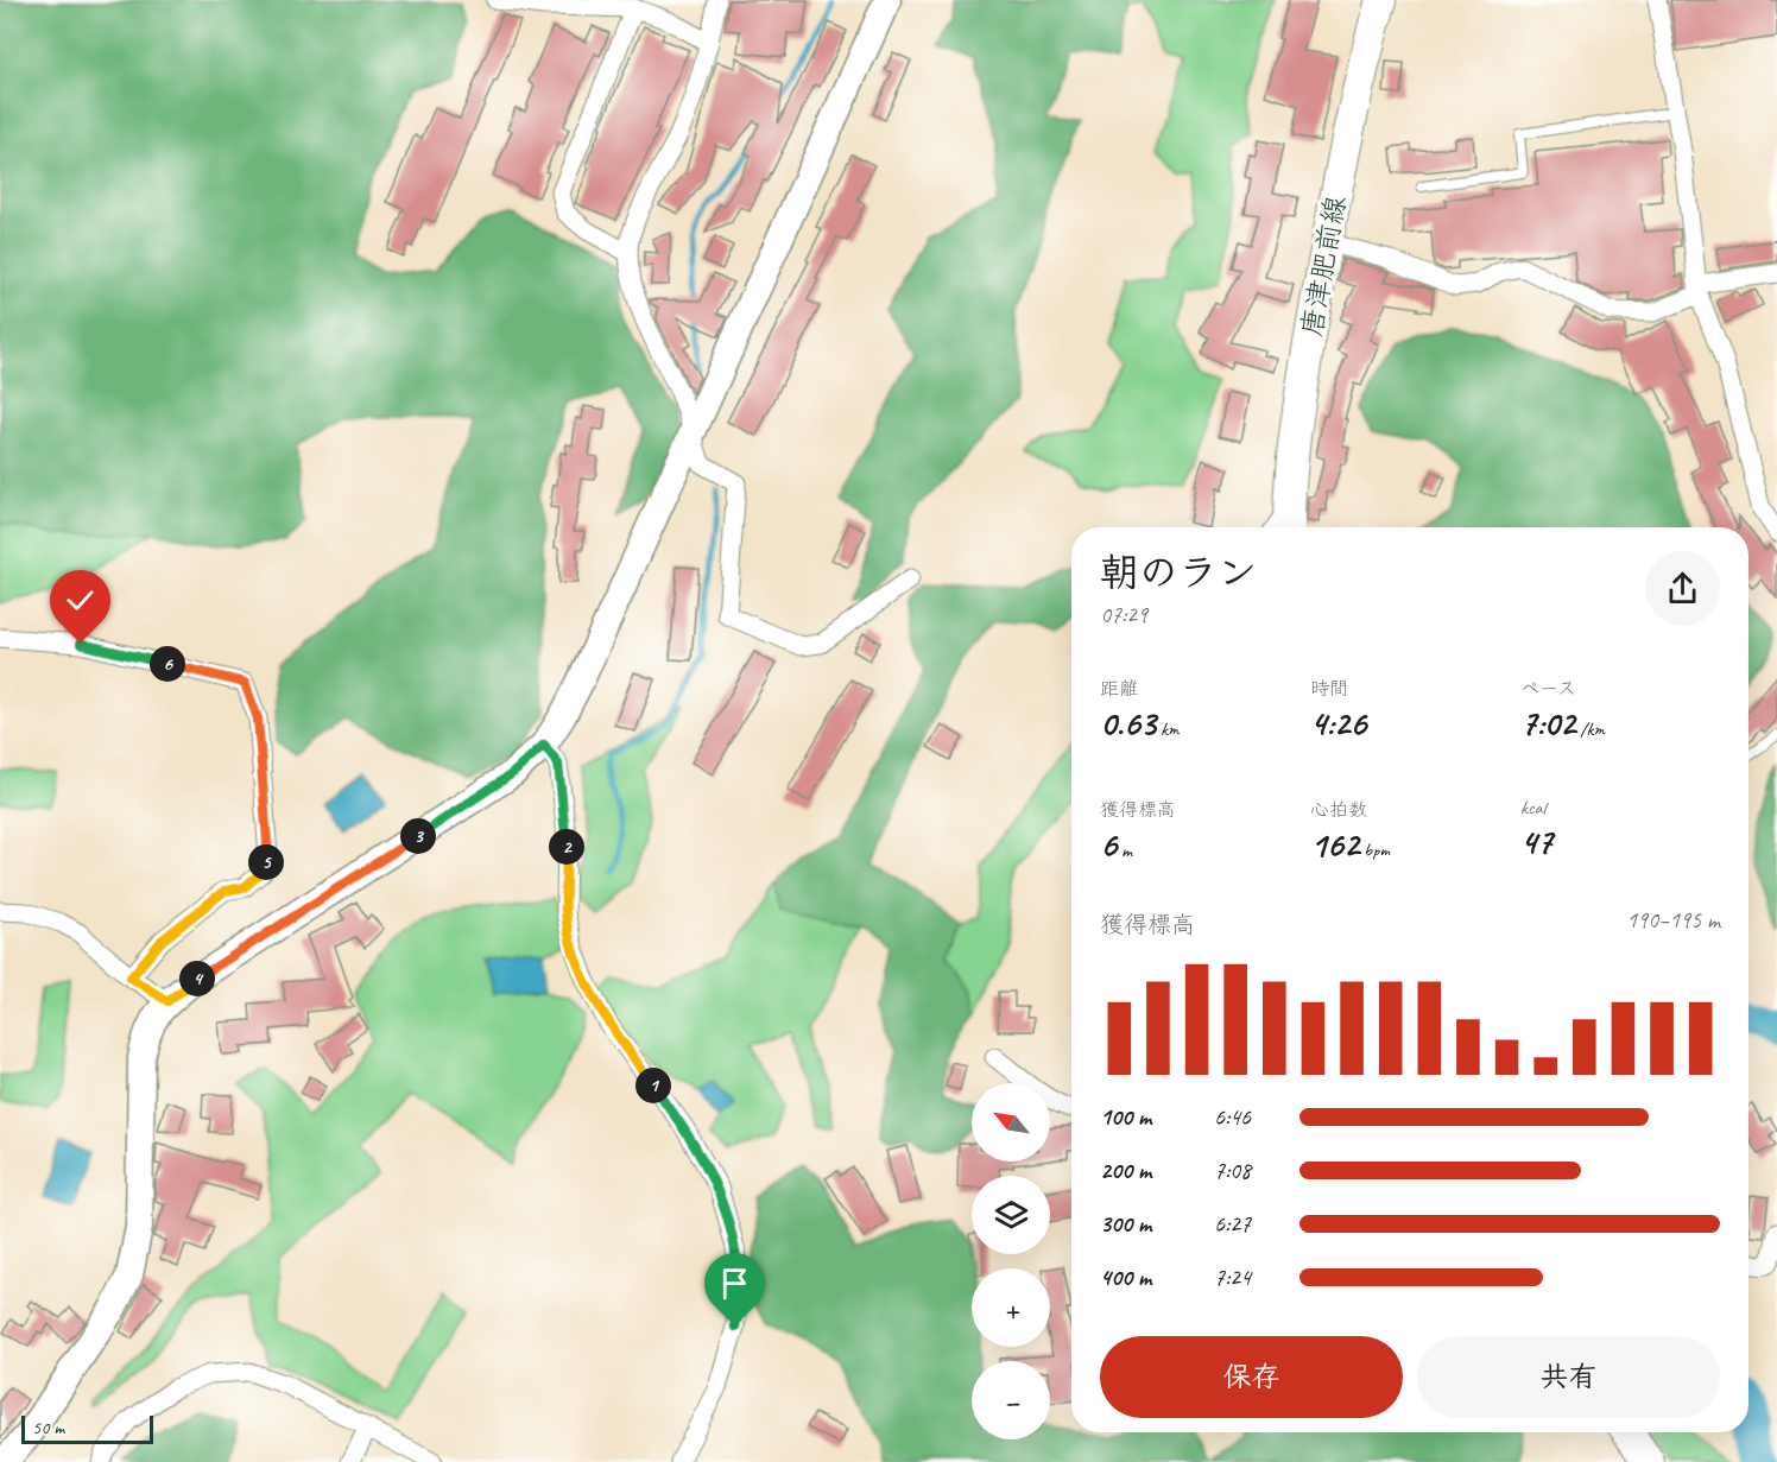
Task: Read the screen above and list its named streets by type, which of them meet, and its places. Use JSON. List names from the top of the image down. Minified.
{"streets":{"main road":["唐津肥前線"]},"scale_bar":"50 m","north":"top left","page":{"heading":["朝のラン","07:29"],"pins":["6","3","2","5","4","1"],"stats":[["距離","0.63 km"],["時間","4:26"],["ペース","7:02 /km"],["獲得標高","6 m"],["心拍数","162 bpm"],["kcal","47"]],"chart":["獲得標高","190–195 m"],"map_buttons":["+","−"],"list":[{"name":"100 m","note":"6:46"},{"name":"200 m","note":"7:08"},{"name":"300 m","note":"6:27"},{"name":"400 m","note":"7:24"}],"buttons":["保存","共有"],"scale":"50 m"}}
